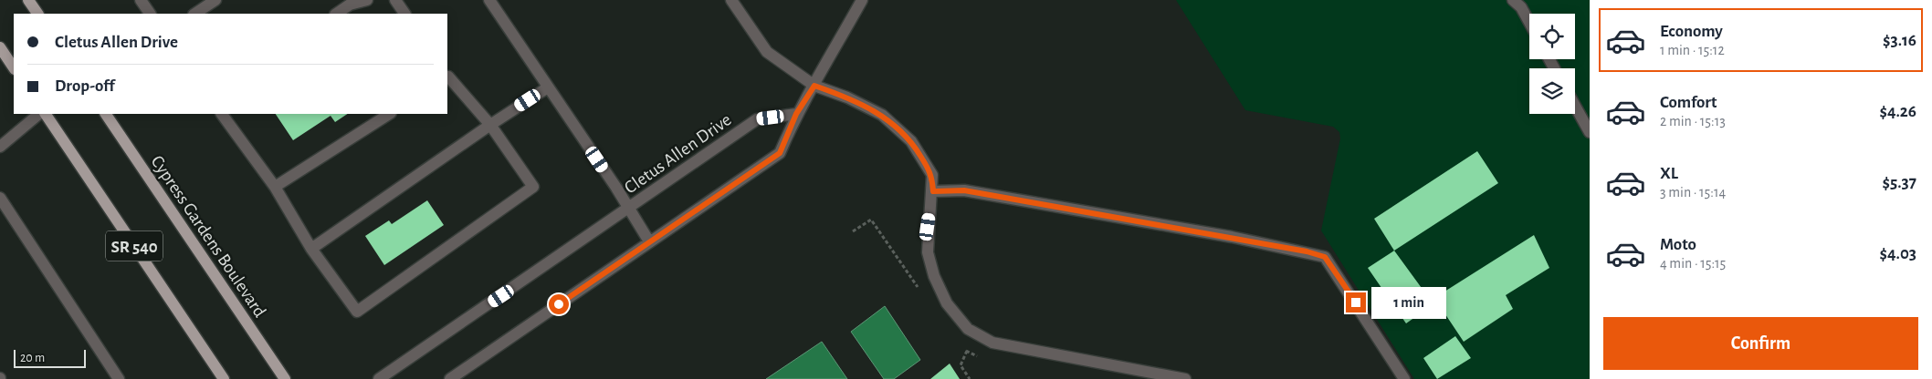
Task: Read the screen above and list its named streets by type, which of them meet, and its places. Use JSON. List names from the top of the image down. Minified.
{"streets":{"main road":["Cypress Gardens Boulevard","SR 540"],"street":["Cletus Allen Drive"]},"scale_bar":"20 m","page":{"list":[{"name":"Economy","note":"1 min · 15:12","value":"$3.16"},{"name":"Comfort","note":"2 min · 15:13","value":"$4.26"},{"name":"XL","note":"3 min · 15:14","value":"$5.37"},{"name":"Moto","note":"4 min · 15:15","value":"$4.03"}],"banner":["Cletus Allen Drive","Drop-off"],"bubble":"1 min","buttons":"Confirm","scale":"20 m"}}
